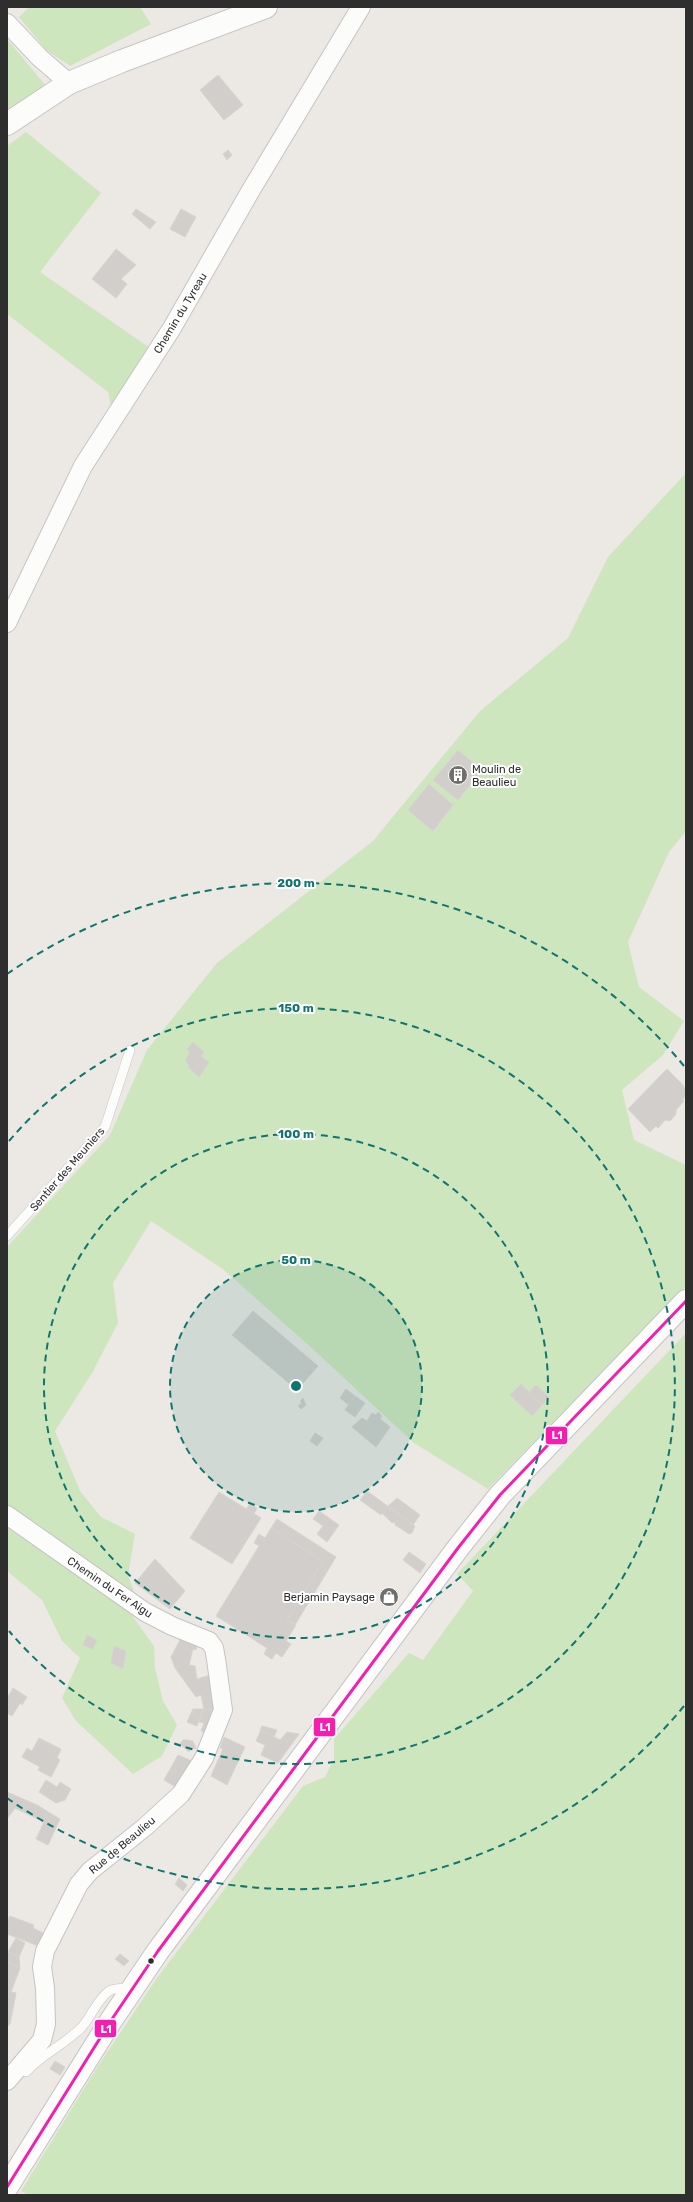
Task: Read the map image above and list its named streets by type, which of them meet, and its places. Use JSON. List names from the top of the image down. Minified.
{"streets":{"street":["Chemin du Tyreau","Chemin du Fer Aigu","Rue de Beaulieu"],"lane":["Sentier des Meuniers"]},"crossings":[["Chemin du Fer Aigu","Rue de Beaulieu"]],"places":{"building":["Moulin de Beaulieu"],"shop":["Berjamin Paysage"]},"lines":["transit line L1"],"rings":["200 m","150 m","100 m","50 m"]}
